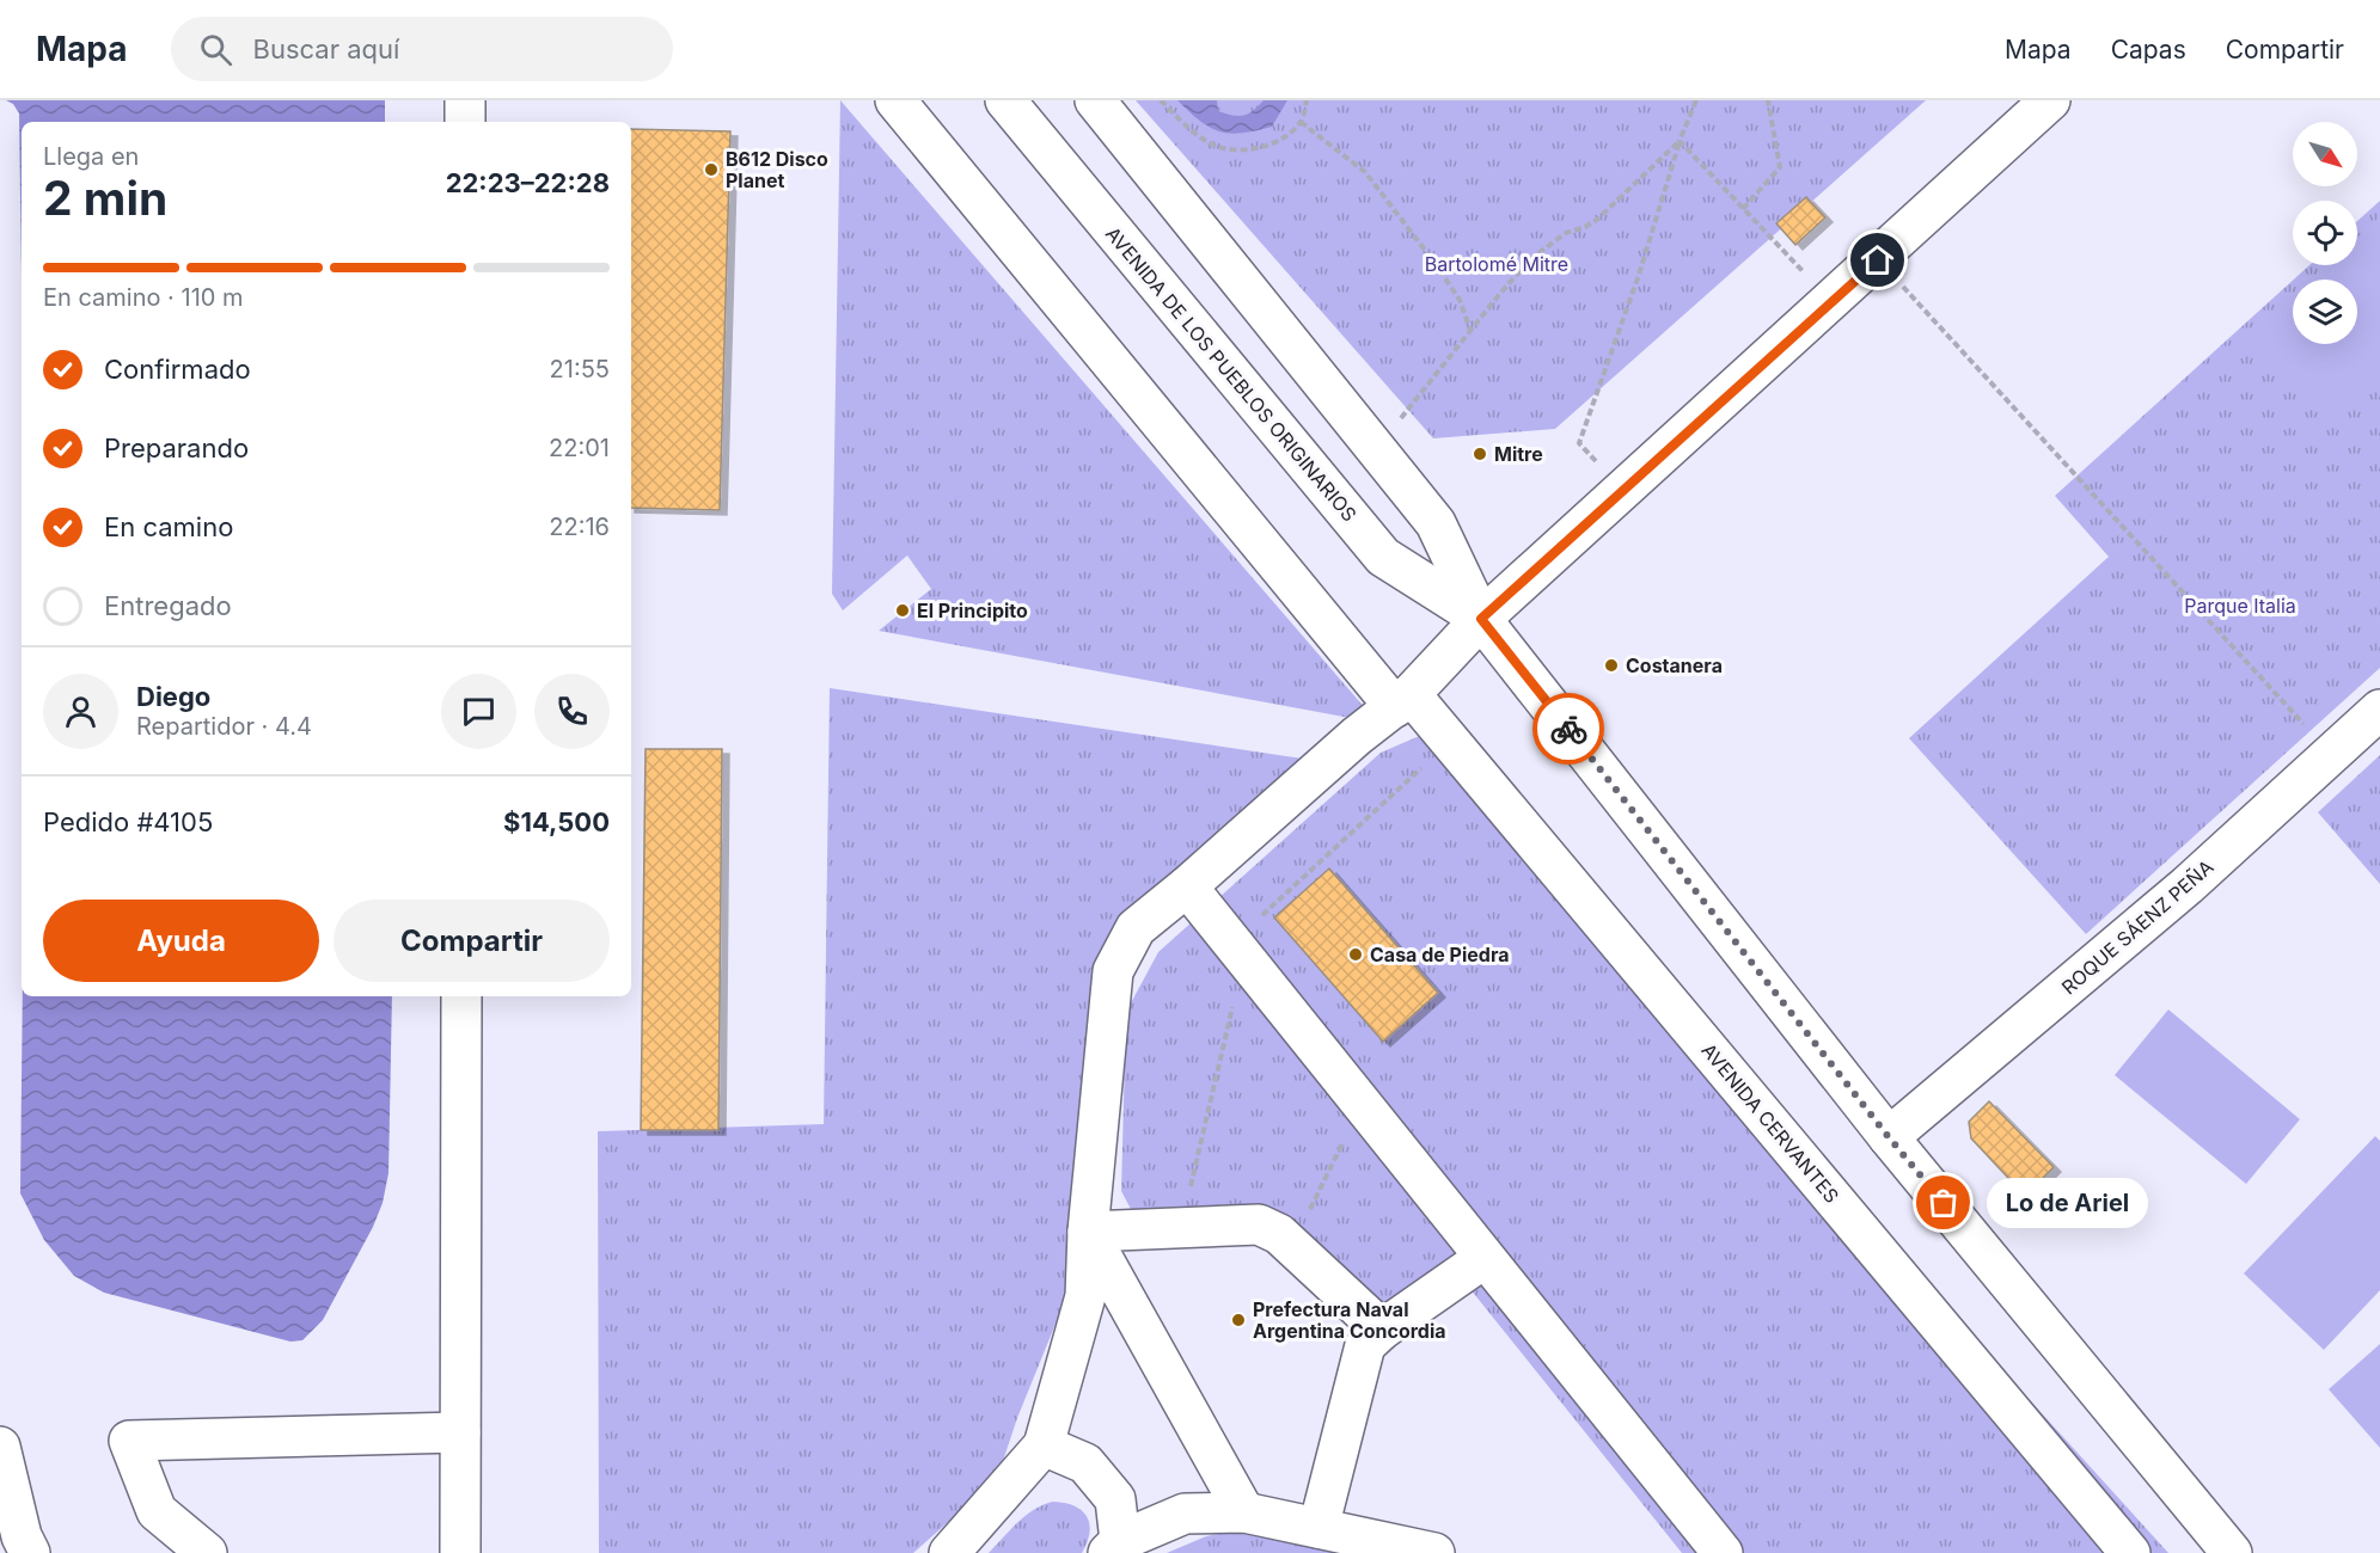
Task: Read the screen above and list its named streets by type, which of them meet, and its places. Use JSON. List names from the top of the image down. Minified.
{"streets":{"street":["AVENIDA DE LOS PUEBLOS ORIGINARIOS","ROQUE SÁENZ PEÑA","AVENIDA CERVANTES"]},"crossings":[["AVENIDA DE LOS PUEBLOS ORIGINARIOS","ROQUE SÁENZ PEÑA"]],"parks":["Bartolomé Mitre","Parque Italia"],"places":["B612 Disco Planet","Mitre","El Principito","Costanera","Casa de Piedra","Lo de Ariel","Prefectura Naval Argentina Concordia"],"north":"bottom right","page":{"header":"Mapa","search":"Buscar aquí","nav":["Mapa","Capas","Compartir"],"heading":["2 min","Llega en","22:23–22:28"],"panel":["Diego","Repartidor · 4.4","Pedido #4105","$14,500"],"bar":"En camino · 110 m","list":[["Confirmado","21:55"],["Preparando","22:01"],["En camino","22:16"],"Entregado"],"buttons":["Ayuda","Compartir"],"bubble":"Lo de Ariel"}}
